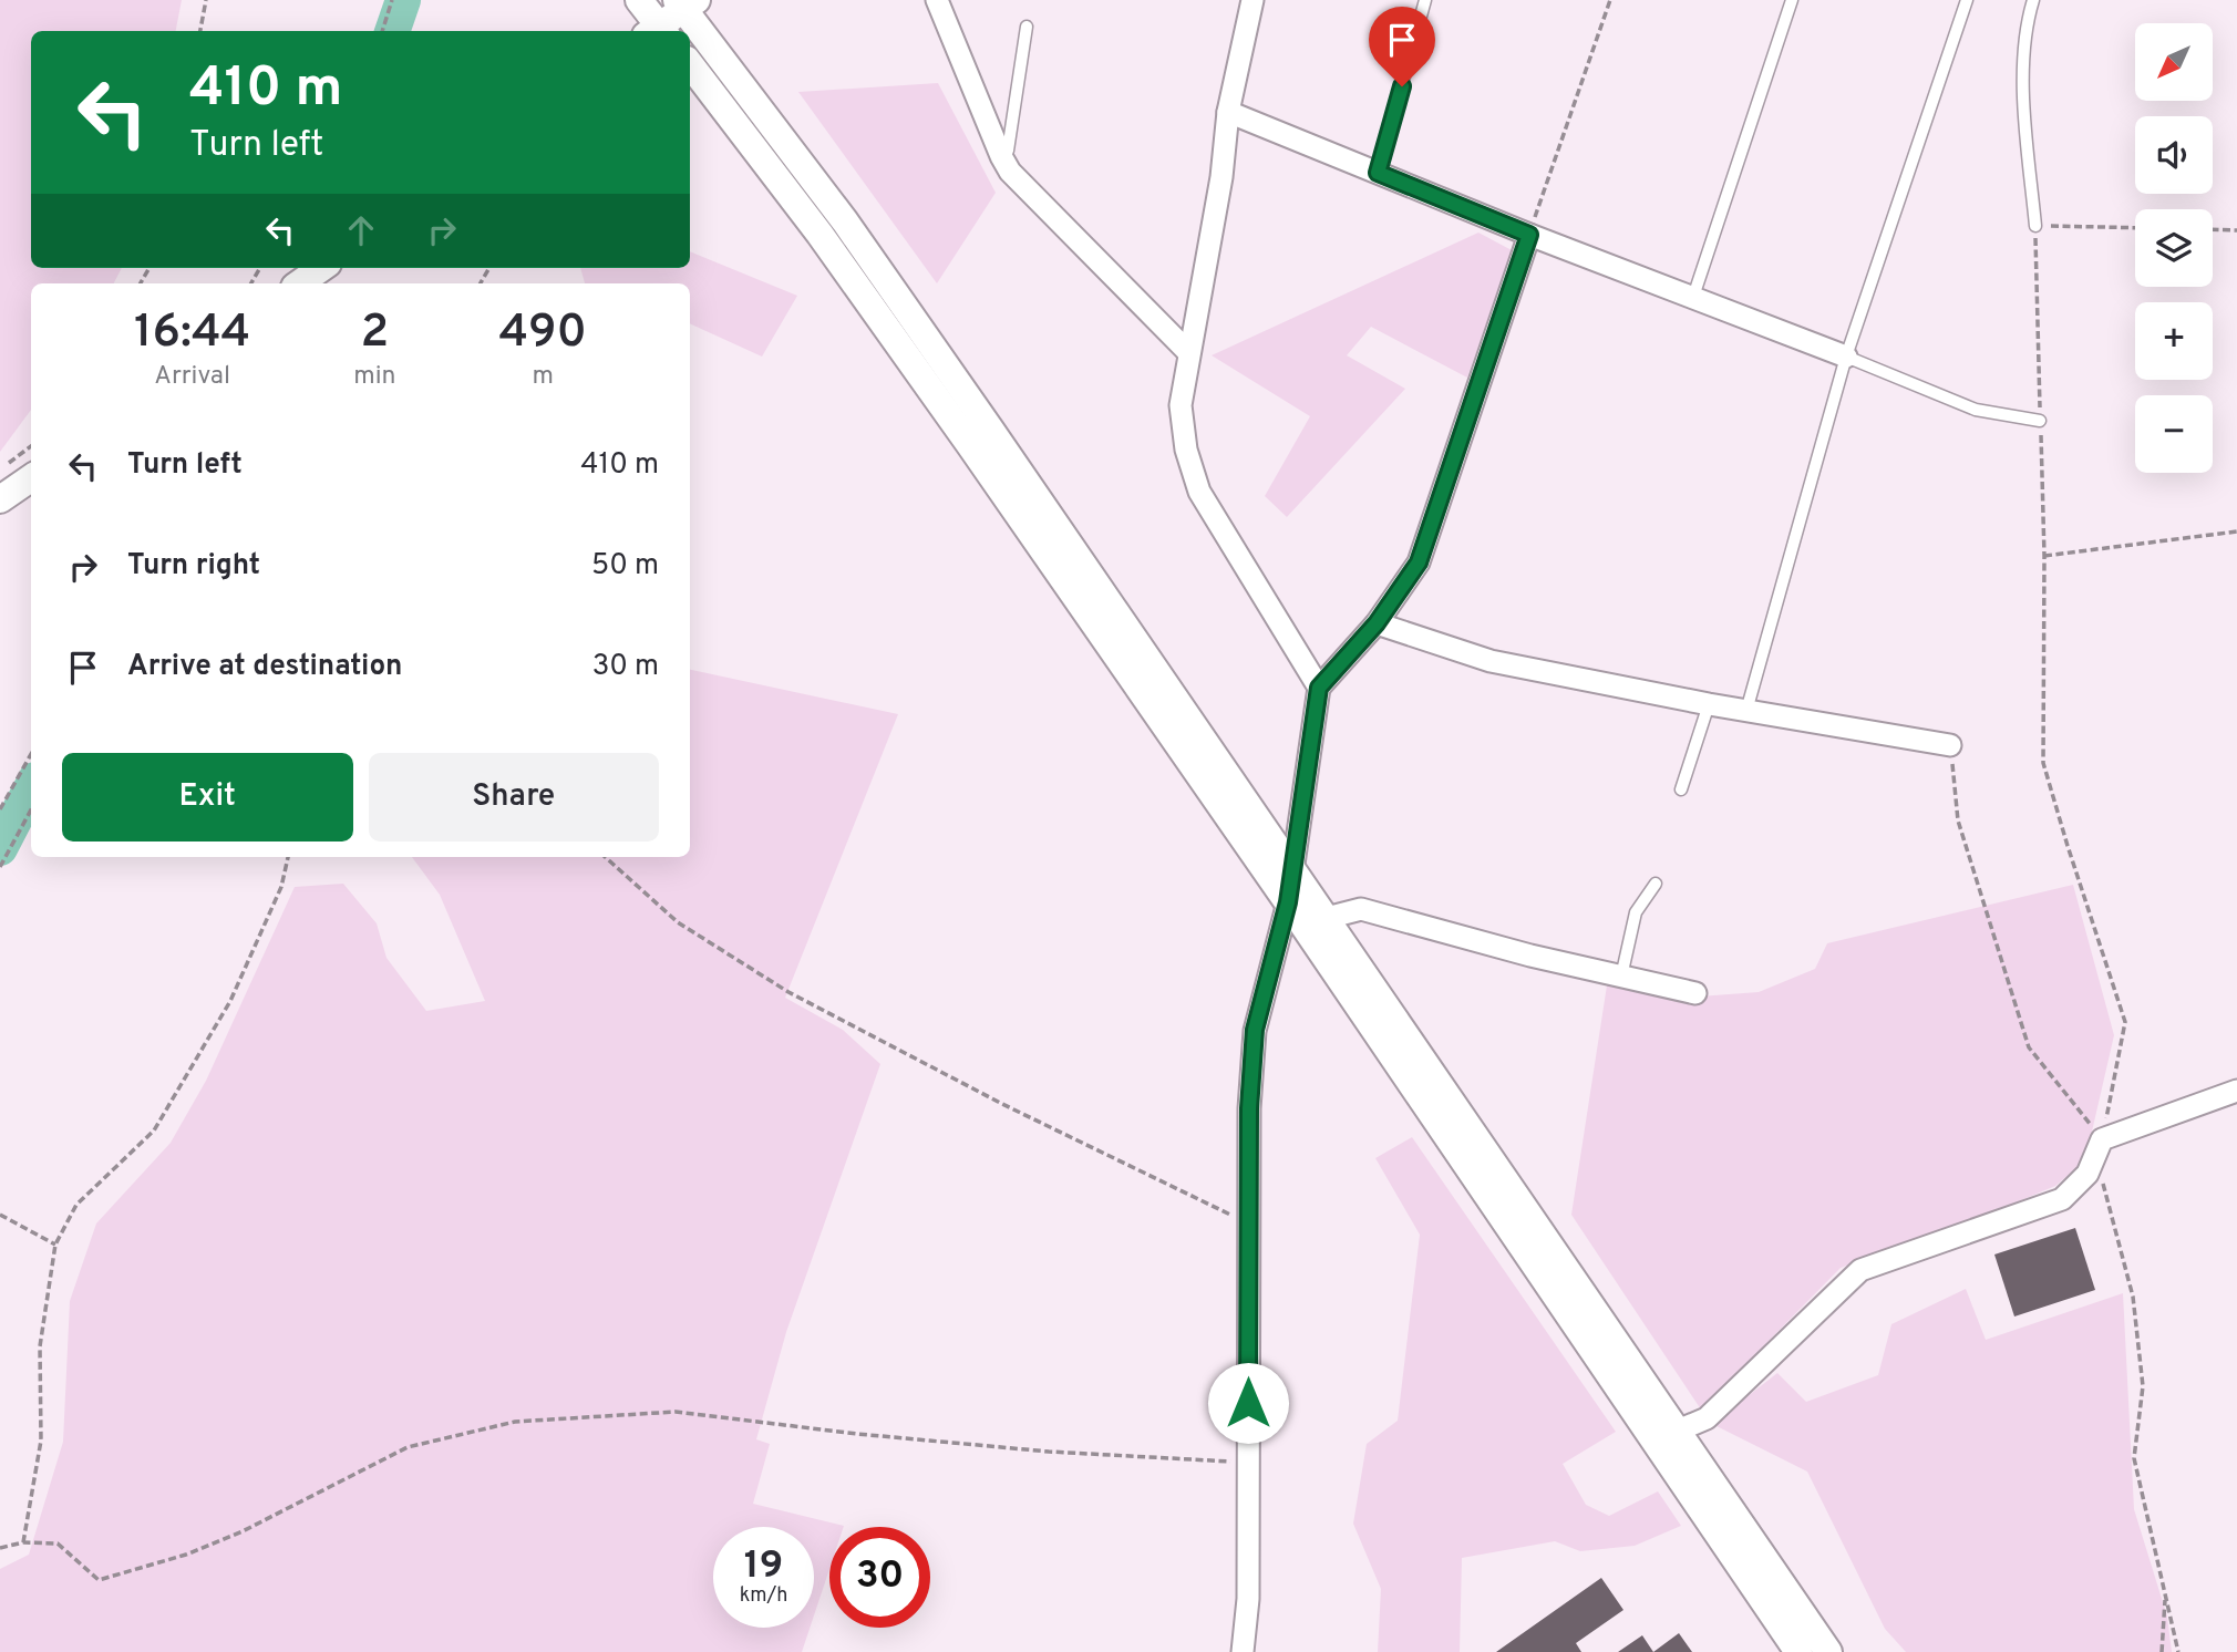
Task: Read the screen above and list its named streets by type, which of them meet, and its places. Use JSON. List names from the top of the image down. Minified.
{"north":"bottom left","page":{"map_buttons":["+","−"],"turn":["410 m","Turn left"],"eta":["16:44","Arrival","2","min","490","m"],"list":[{"name":"Turn left","value":"410 m"},{"name":"Turn right","value":"50 m"},{"name":"Arrive at destination","value":"30 m"}],"buttons":["Exit","Share"],"speed":"19 km/h","limit":"30"}}
